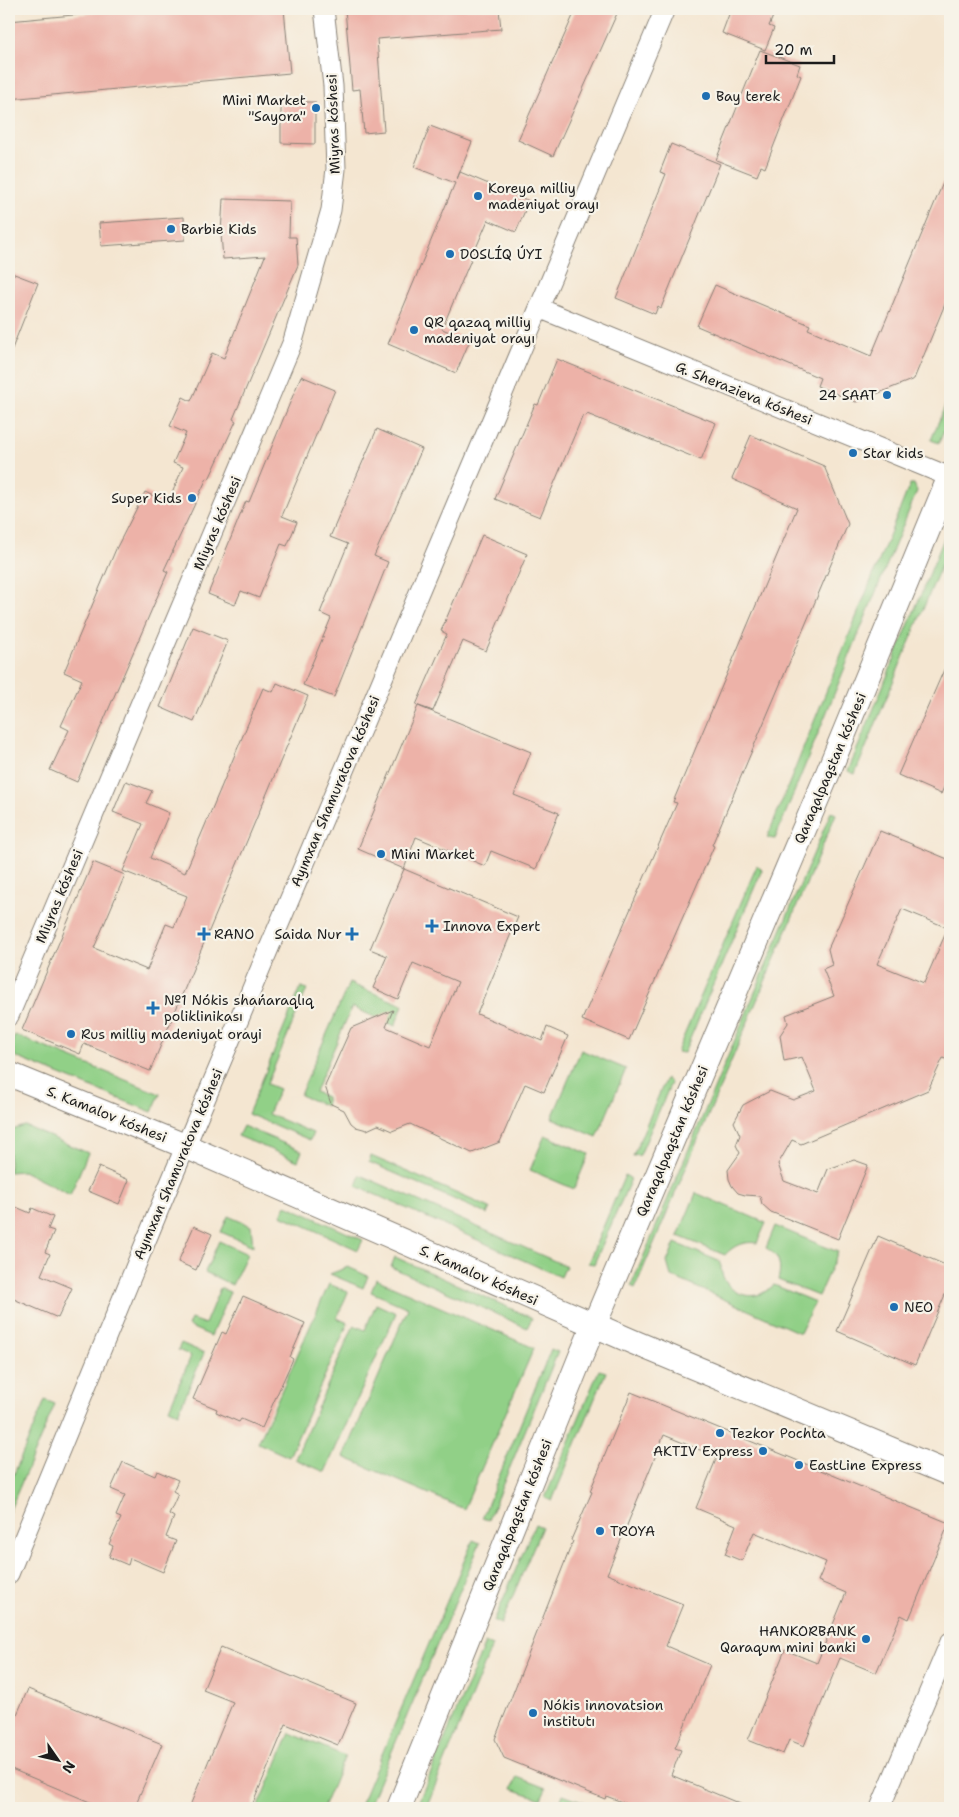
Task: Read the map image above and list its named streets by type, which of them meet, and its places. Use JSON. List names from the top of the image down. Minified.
{"streets":{"street":["Miyras kóshesi","G. Sherazieva kóshesi","Qaraqalpaqstan kóshesi","Ayımxan Shamuratova kóshesi","S. Kamalov kóshesi"]},"crossings":[["G. Sherazieva kóshesi","Qaraqalpaqstan kóshesi"],["G. Sherazieva kóshesi","Ayımxan Shamuratova kóshesi"],["Qaraqalpaqstan kóshesi","S. Kamalov kóshesi"],["Ayımxan Shamuratova kóshesi","S. Kamalov kóshesi"]],"places":{"other":["Bay terek","Mini Market \"Sayora\"","Koreya milliy madeniyat orayı","Barbie Kids","DOSLÍQ ÚYI","QR qazaq milliy madeniyat orayı","24 SAAT","Star kids","Super Kids","Mini Market","Rus milliy madeniyat orayi","NEO","Tezkor Pochta","AKTIV Express","EastLine Express","TROYA","HANKORBANK Qaraqum mini banki","Nókis innovatsion institutı"],"health":["Innova Expert","RANO","Saida Nur","№1 Nókis shańaraqlıq poliklinikası"]},"scale_bar":"20 m","north":"bottom right"}
